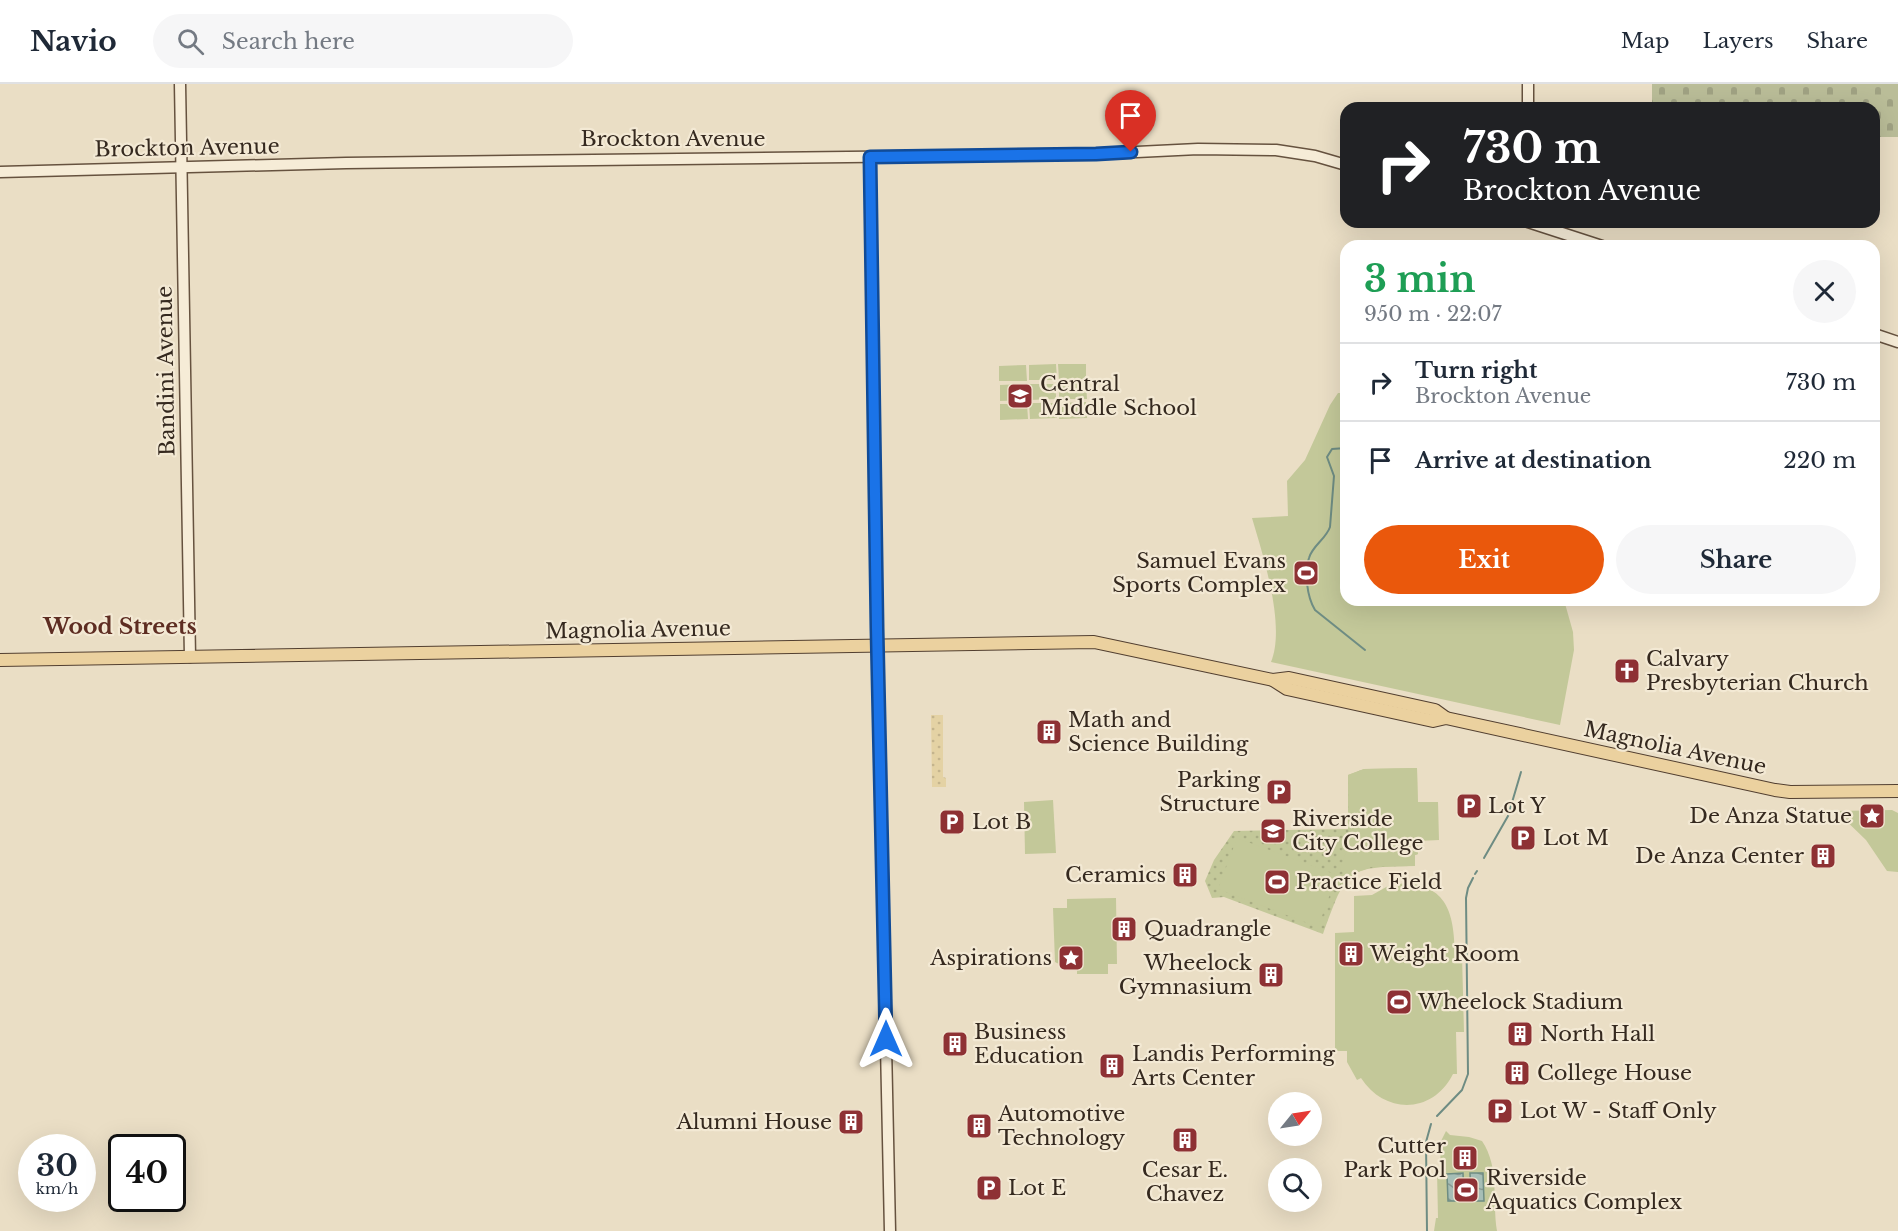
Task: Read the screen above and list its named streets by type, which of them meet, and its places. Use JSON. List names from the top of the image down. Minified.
{"streets":{"main road":["Magnolia Avenue"],"street":["Brockton Avenue","Bandini Avenue"]},"crossings":[["Brockton Avenue","Bandini Avenue"],["Bandini Avenue","Magnolia Avenue"]],"districts":["Wood Streets"],"places":{"school or university":["Central Middle School","Riverside City College"],"sports":["Samuel Evans Sports Complex","Practice Field","Wheelock Stadium","Riverside Aquatics Complex"],"church":["Calvary Presbyterian Church"],"building":["Math and Science Building","De Anza Center","Ceramics","Quadrangle","Weight Room","Wheelock Gymnasium","North Hall","Business Education","Landis Performing Arts Center","College House","Alumni House","Automotive Technology","Cesar E. Chavez","Cutter Park Pool"],"parking":["Parking Structure","Lot Y","Lot B","Lot M","Lot W - Staff Only","Lot E"],"place":["De Anza Statue","Aspirations"]},"north":"top right","page":{"header":"Navio","search":"Search here","nav":["Map","Layers","Share"],"turn":["730 m","Brockton Avenue"],"heading":["3 min","950 m · 22:07"],"list":[{"name":"Turn right","note":"Brockton Avenue","value":"730 m"},{"name":"Arrive at destination","value":"220 m"}],"buttons":["Exit","Share"],"speed":"30 km/h","limit":"40"}}
